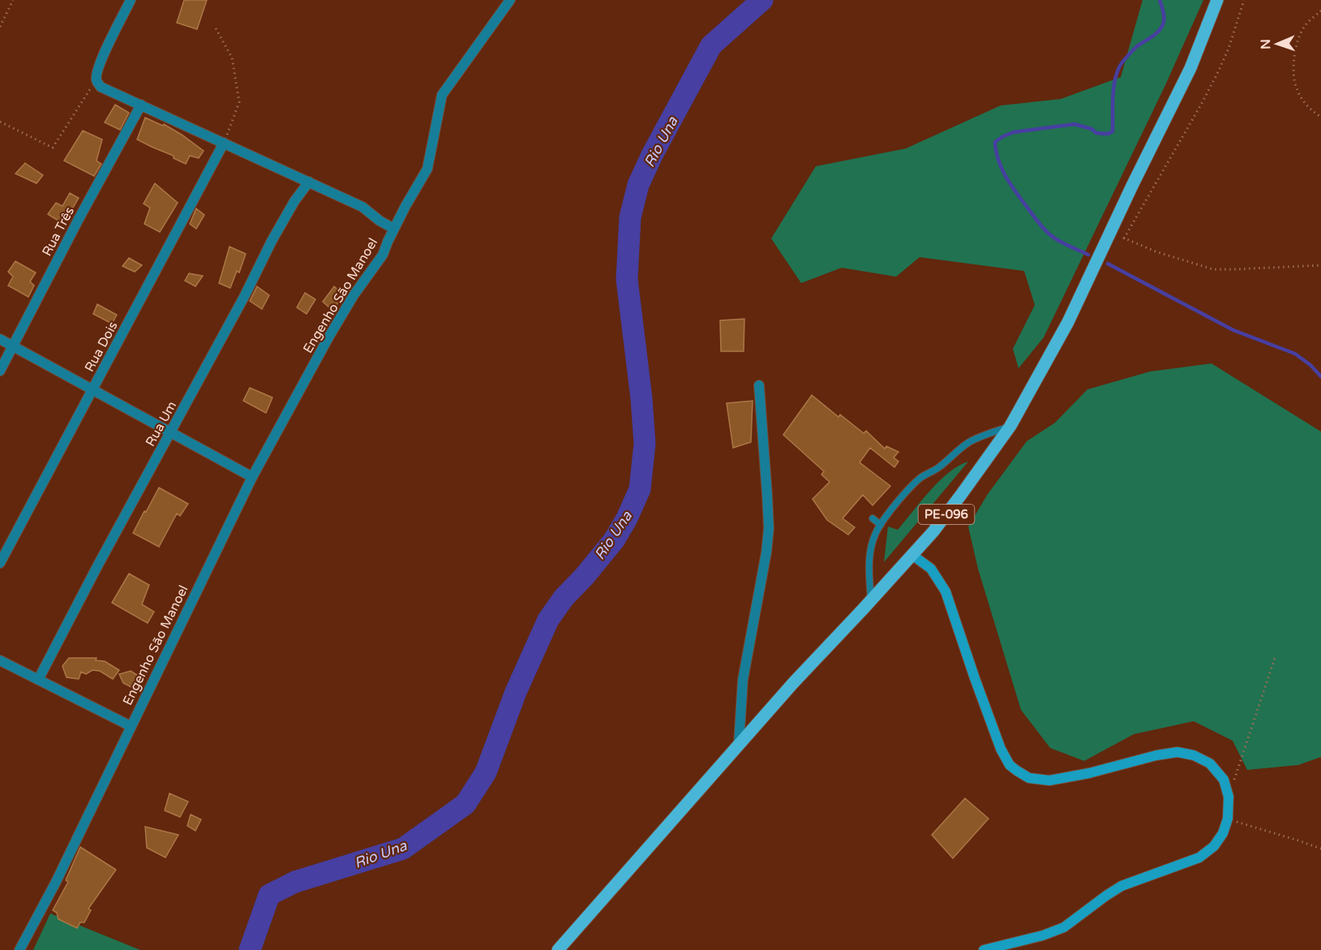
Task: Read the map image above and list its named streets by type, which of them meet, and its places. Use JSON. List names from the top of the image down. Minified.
{"streets":{"main road":["PE-096"],"street":["Rua Três","Engenho São Manoel","Rua Dois","Rua Um"]},"crossings":[["Rua Três","Engenho São Manoel"],["Engenho São Manoel","Rua Dois"],["Engenho São Manoel","Rua Um"]],"water":["Rio Una"],"north":"left"}
